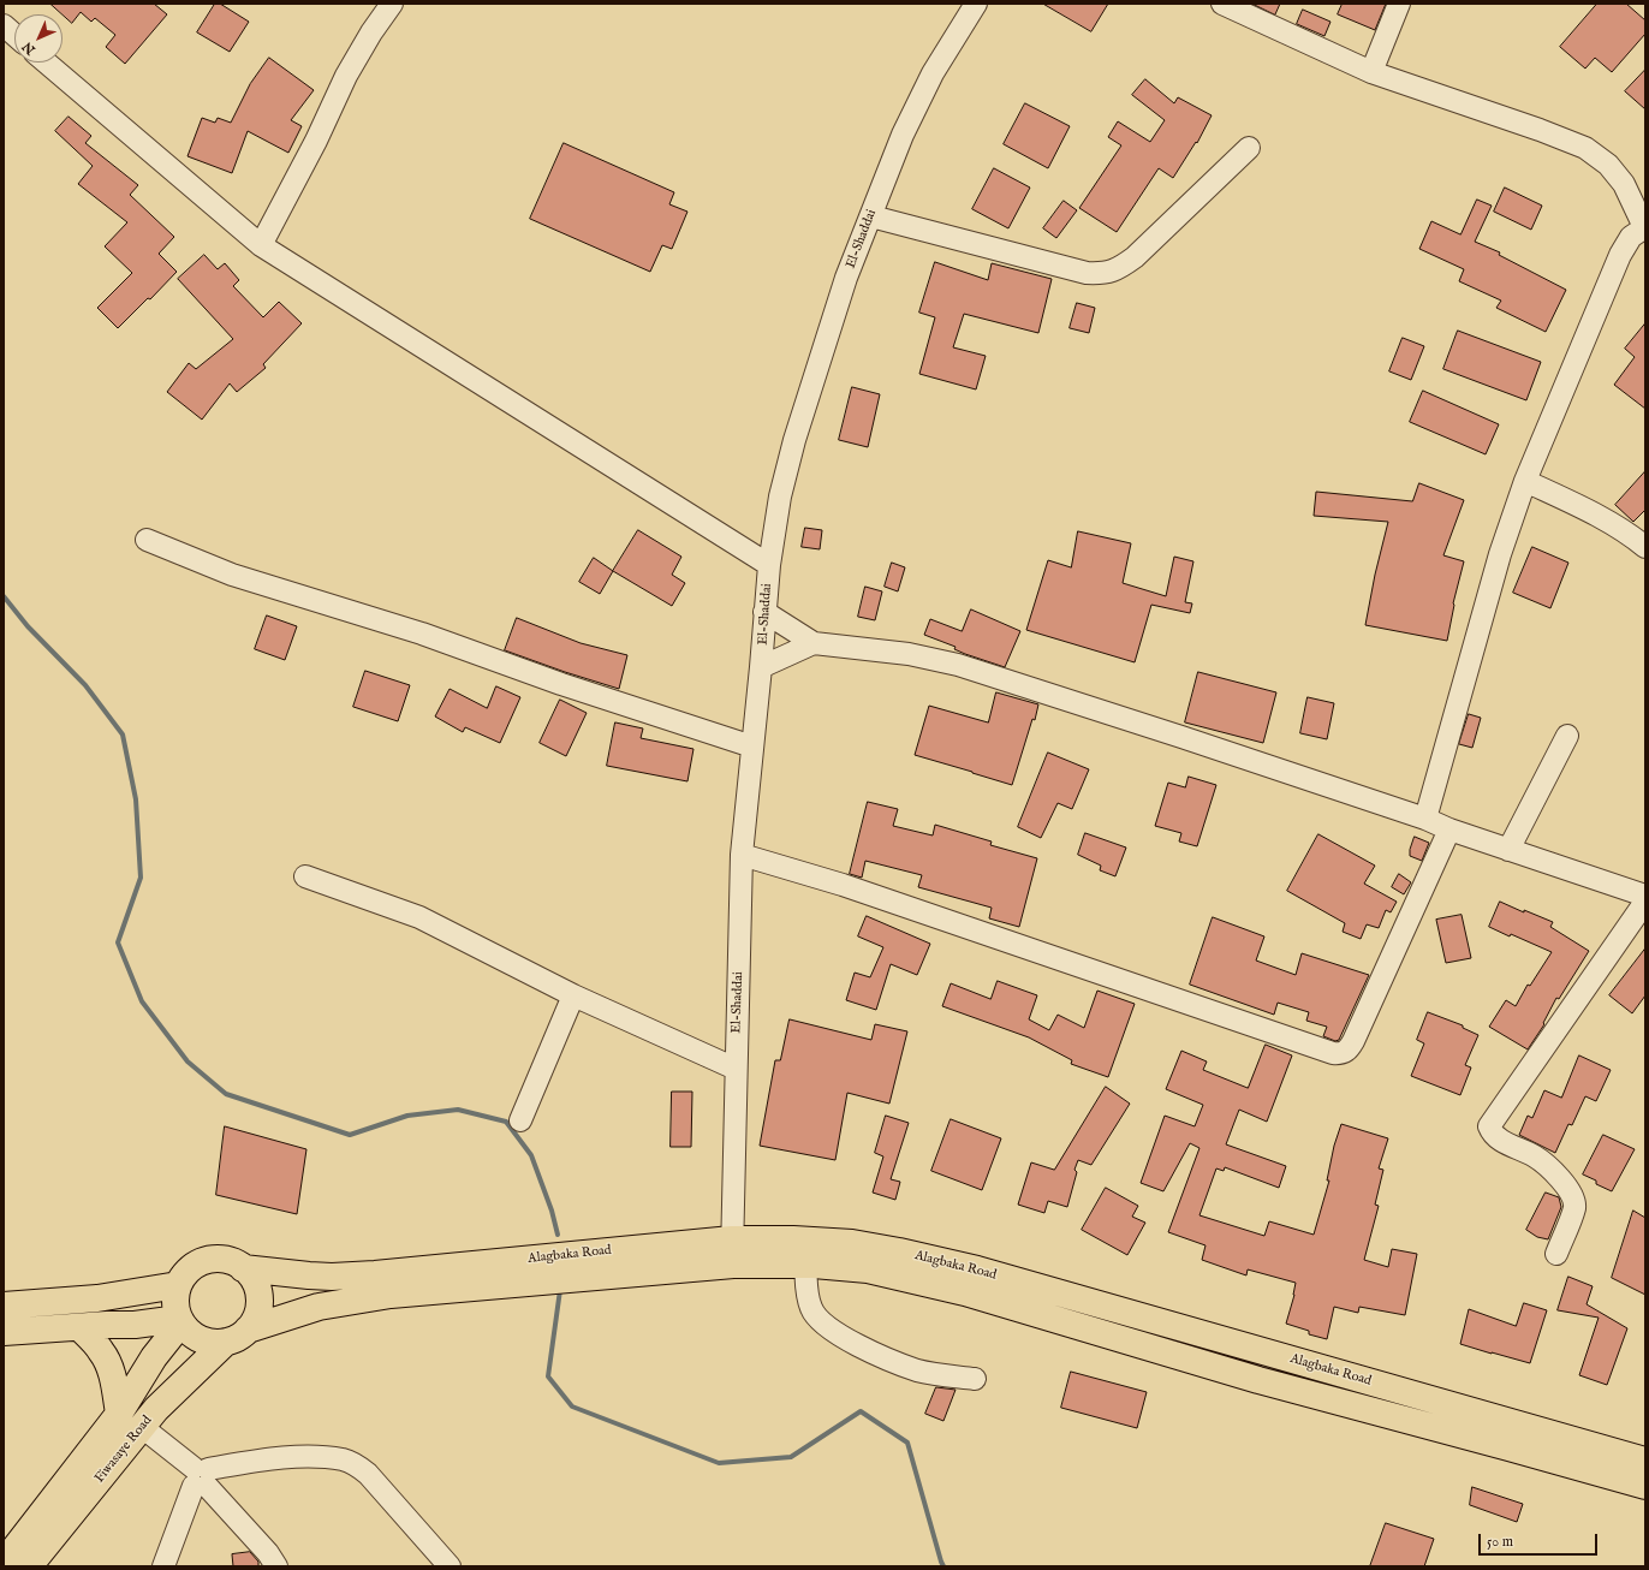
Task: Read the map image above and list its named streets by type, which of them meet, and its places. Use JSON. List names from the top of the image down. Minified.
{"streets":{"main road":["Alagbaka Road","Fiwasaye Road"],"street":["El-Shaddai"]},"crossings":[["El-Shaddai","Alagbaka Road"],["Alagbaka Road","Fiwasaye Road"]],"scale_bar":"50 m","north":"bottom left"}
